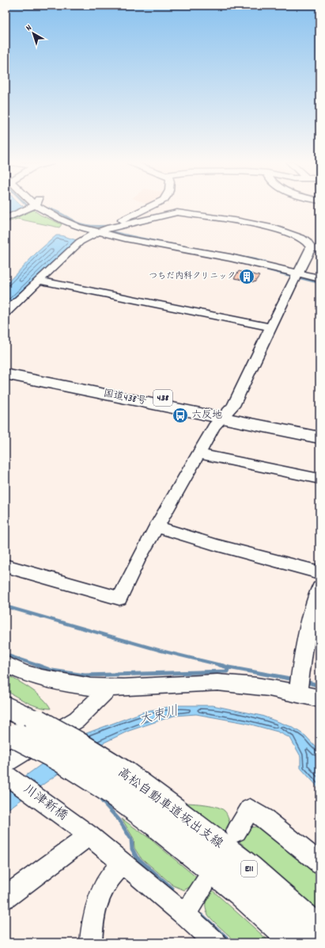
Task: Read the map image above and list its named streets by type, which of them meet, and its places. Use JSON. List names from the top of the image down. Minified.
{"streets":{"highway":["国道438号","438","高松自動車道坂出支線","E11"],"street":["川津新橋"]},"water":["大束川"],"places":{"building":["つちだ内科クリニック"],"bus stop":["六反地"]},"north":"top left"}
